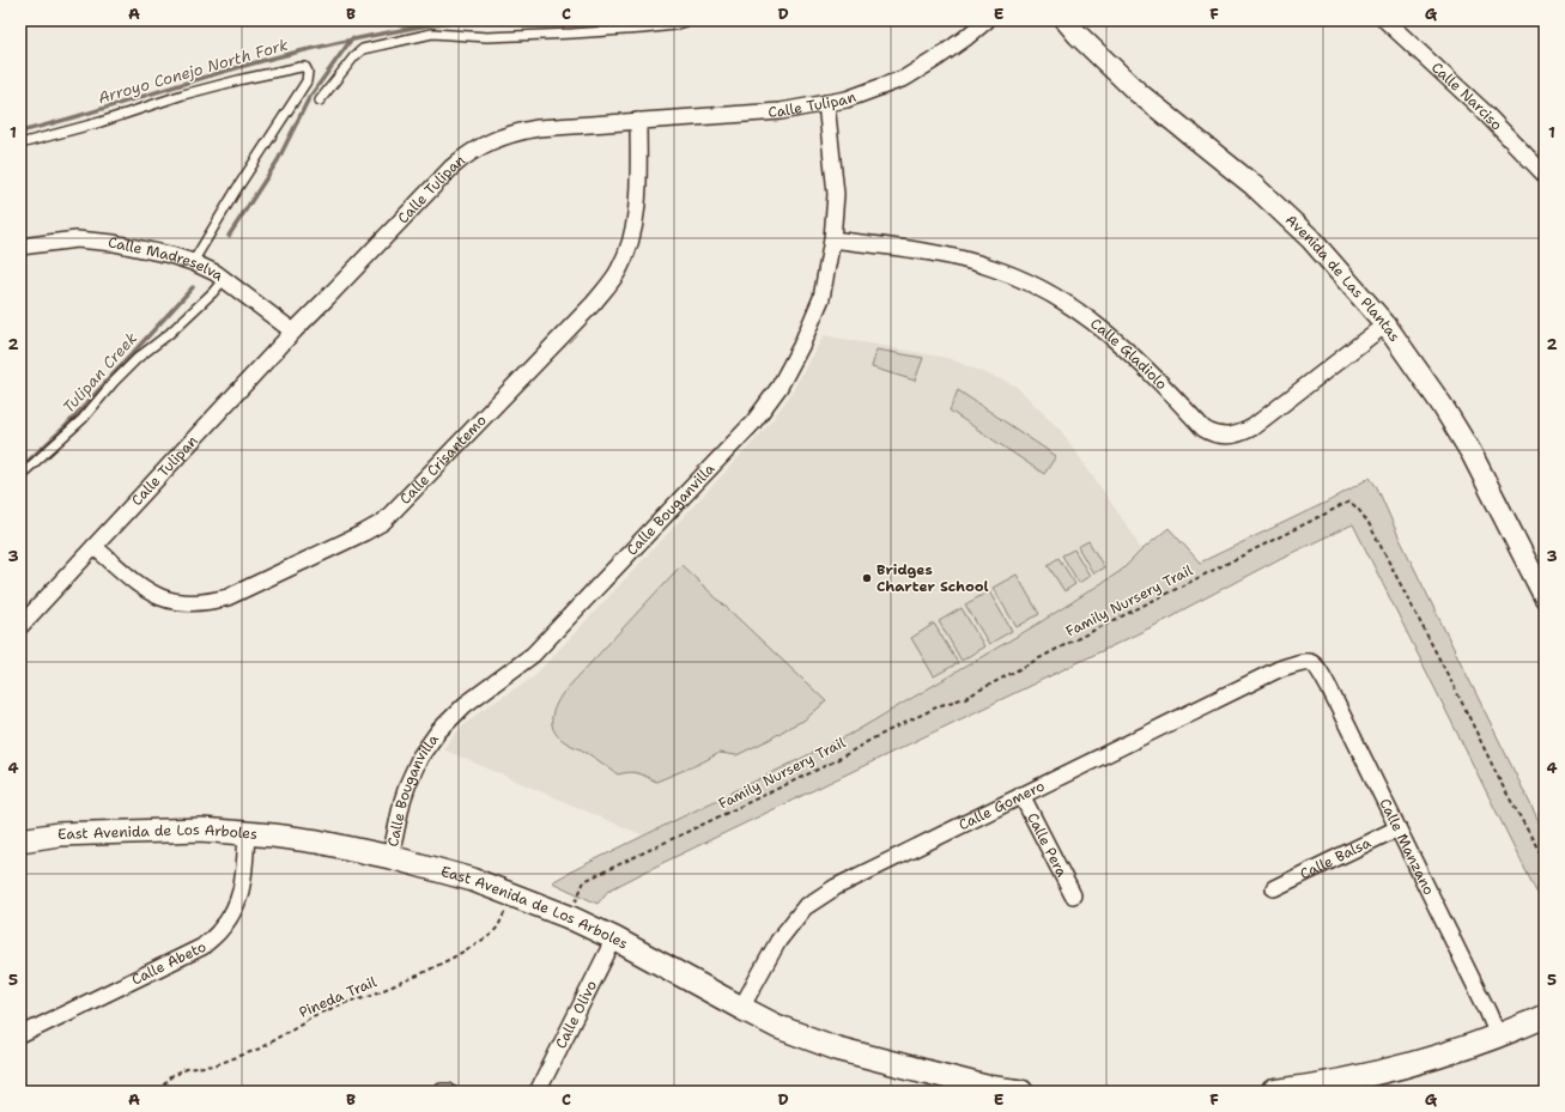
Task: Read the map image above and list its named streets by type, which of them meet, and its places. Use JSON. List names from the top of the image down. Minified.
{"streets":{"main road":["East Avenida de Los Arboles"],"street":["Calle Narciso","Calle Tulipan","Calle Madreselva","Avenida de Las Plantas","Calle Gladiolo","Calle Crisantemo","Calle Bouganvilla","Calle Gomero","Calle Pera","Calle Manzano","Calle Balsa","Calle Abeto","Calle Olivo"],"path":["Family Nursery Trail","Pineda Trail"]},"crossings":[["Calle Tulipan","Calle Madreselva"],["Calle Tulipan","Calle Crisantemo"],["Calle Tulipan","Calle Bouganvilla"],["Avenida de Las Plantas","Calle Gladiolo"],["Calle Gladiolo","Calle Bouganvilla"],["Calle Bouganvilla","East Avenida de Los Arboles"],["Family Nursery Trail","East Avenida de Los Arboles"],["Calle Gomero","East Avenida de Los Arboles"],["Calle Gomero","Calle Pera"],["Calle Gomero","Calle Manzano"],["East Avenida de Los Arboles","Calle Abeto"],["East Avenida de Los Arboles","Calle Olivo"],["Calle Manzano","Calle Balsa"]],"water":["Arroyo Conejo North Fork","Tulipan Creek"],"places":["Bridges Charter School"],"grid":{"columns":["A","B","C","D","E","F","G"],"rows":["1","2","3","4","5"]}}
